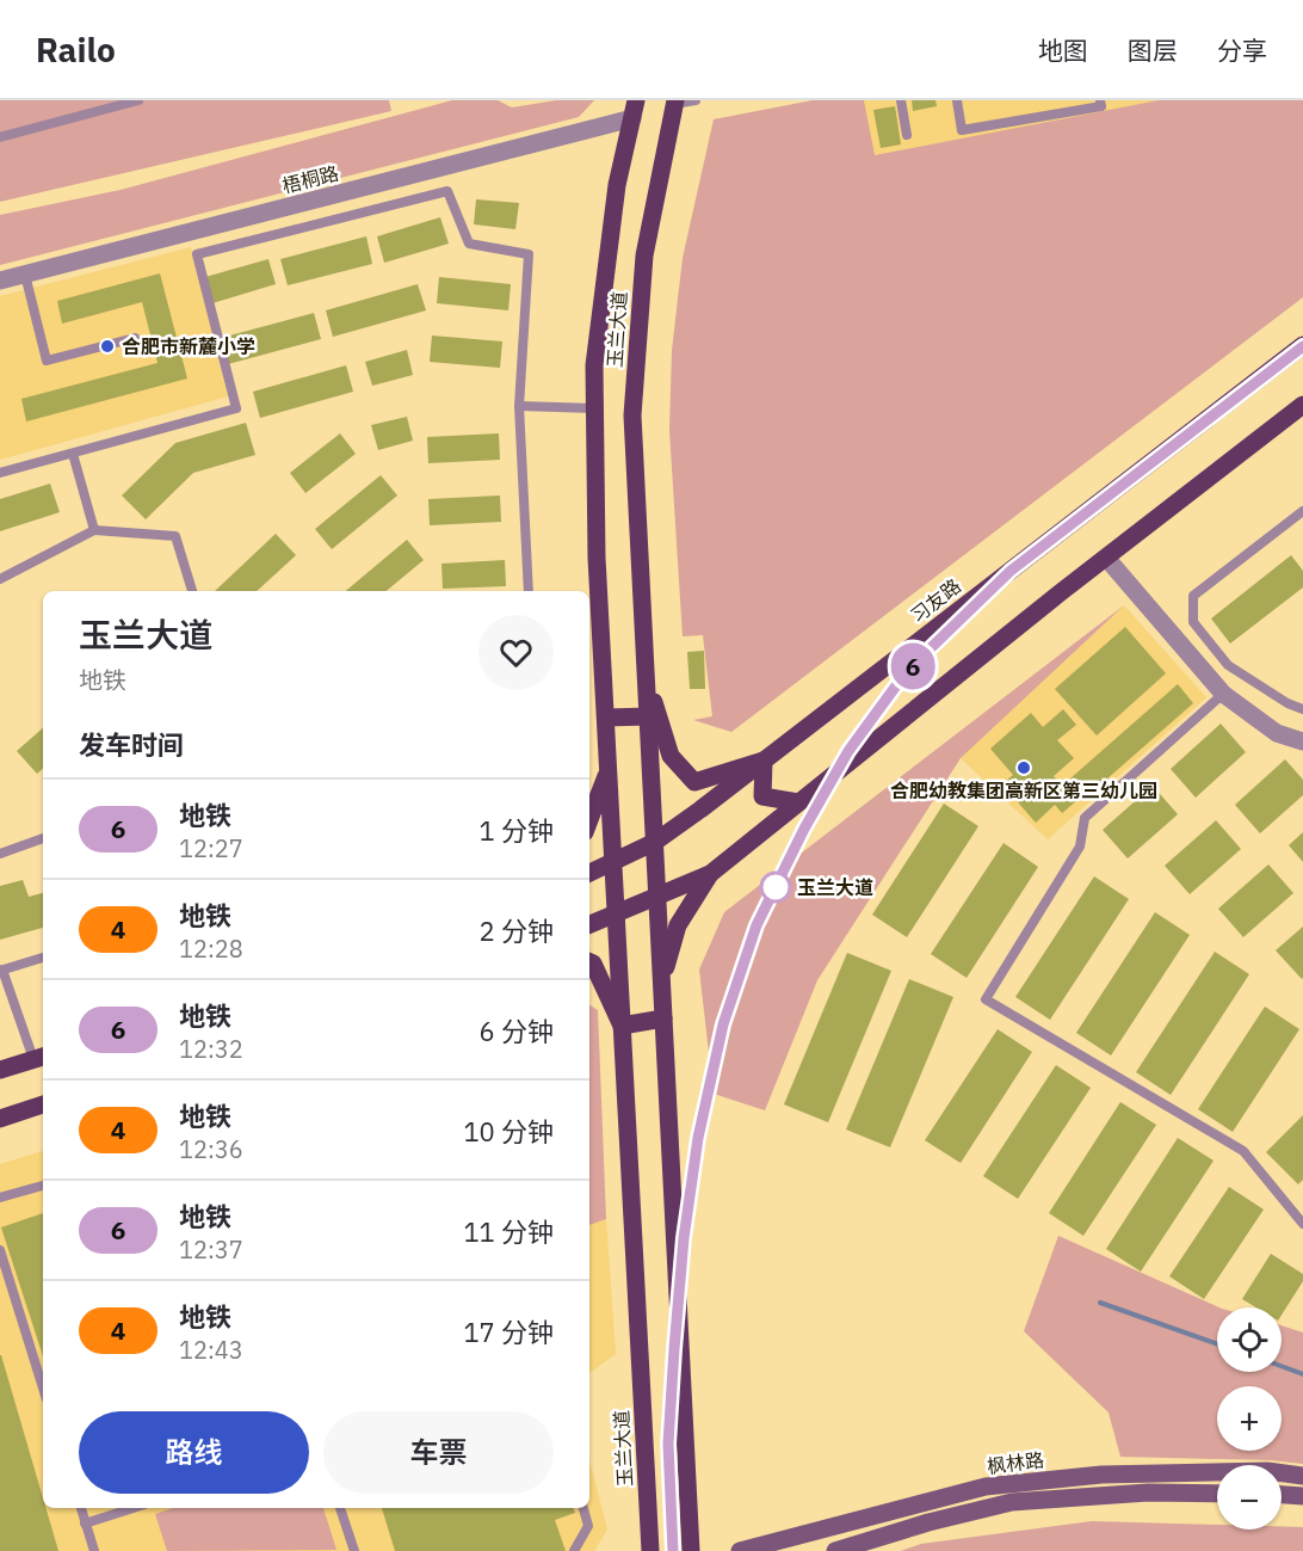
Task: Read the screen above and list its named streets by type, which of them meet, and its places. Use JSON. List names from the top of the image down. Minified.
{"streets":{"main road":["玉兰大道","习友路","枫林路"],"street":["梧桐路"]},"crossings":[["梧桐路","玉兰大道"],["玉兰大道","习友路"]],"places":["合肥市新麓小学","合肥幼教集团高新区第三幼儿园","玉兰大道"],"lines":["metro line 6"],"page":{"header":"Railo","nav":["地图","图层","分享"],"on_map":"6","heading":[["玉兰大道","地铁"],"发车时间"],"list":[{"mark":"6","name":"地铁","note":"12:27","value":"1 分钟"},{"mark":"4","name":"地铁","note":"12:28","value":"2 分钟"},{"mark":"6","name":"地铁","note":"12:32","value":"6 分钟"},{"mark":"4","name":"地铁","note":"12:36","value":"10 分钟"},{"mark":"6","name":"地铁","note":"12:37","value":"11 分钟"},{"mark":"4","name":"地铁","note":"12:43","value":"17 分钟"}],"map_buttons":["+","−"],"buttons":["路线","车票"]}}
